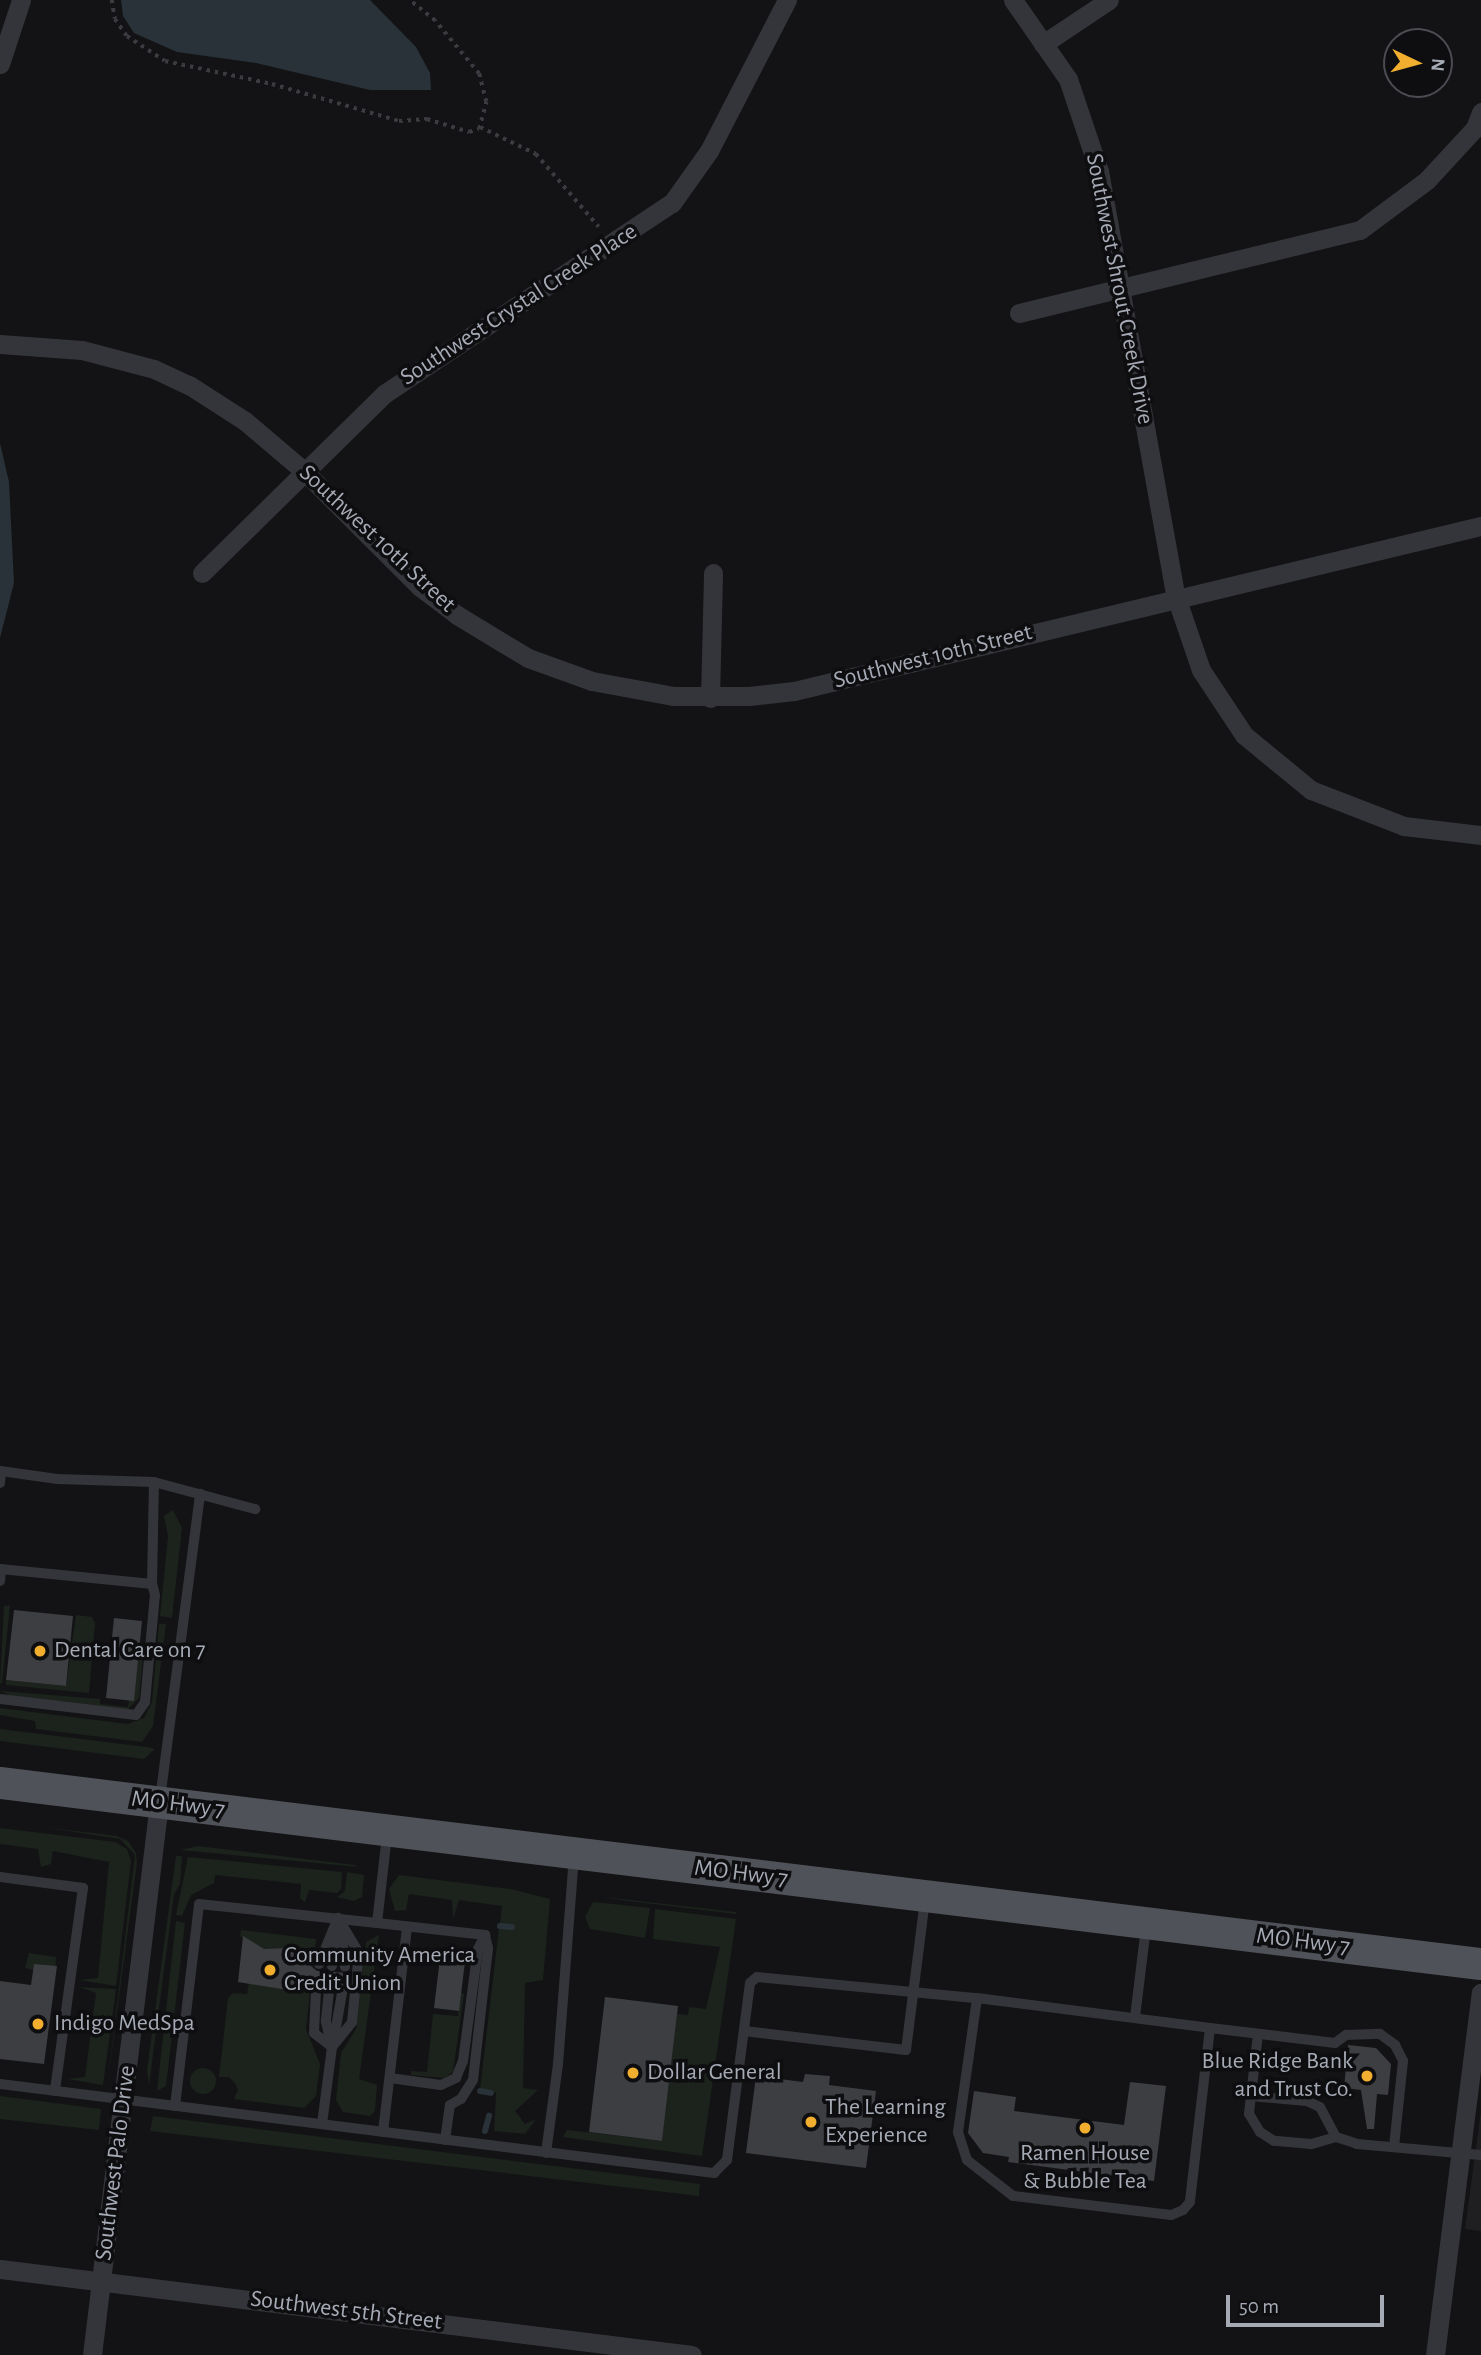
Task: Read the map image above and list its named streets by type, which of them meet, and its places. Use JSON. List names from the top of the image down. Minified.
{"streets":{"main road":["MO Hwy 7"],"street":["Southwest Shrout Creek Drive","Southwest Crystal Creek Place","Southwest 10th Street","Southwest Palo Drive","Southwest 5th Street"]},"crossings":[["Southwest Shrout Creek Drive","Southwest 10th Street"],["Southwest Crystal Creek Place","Southwest 10th Street"],["MO Hwy 7","Southwest Palo Drive"],["Southwest Palo Drive","Southwest 5th Street"]],"places":["Dental Care on 7","Community America Credit Union","Indigo MedSpa","Dollar General","Blue Ridge Bank and Trust Co.","The Learning Experience","Ramen House & Bubble Tea"],"scale_bar":"50 m","north":"right"}
